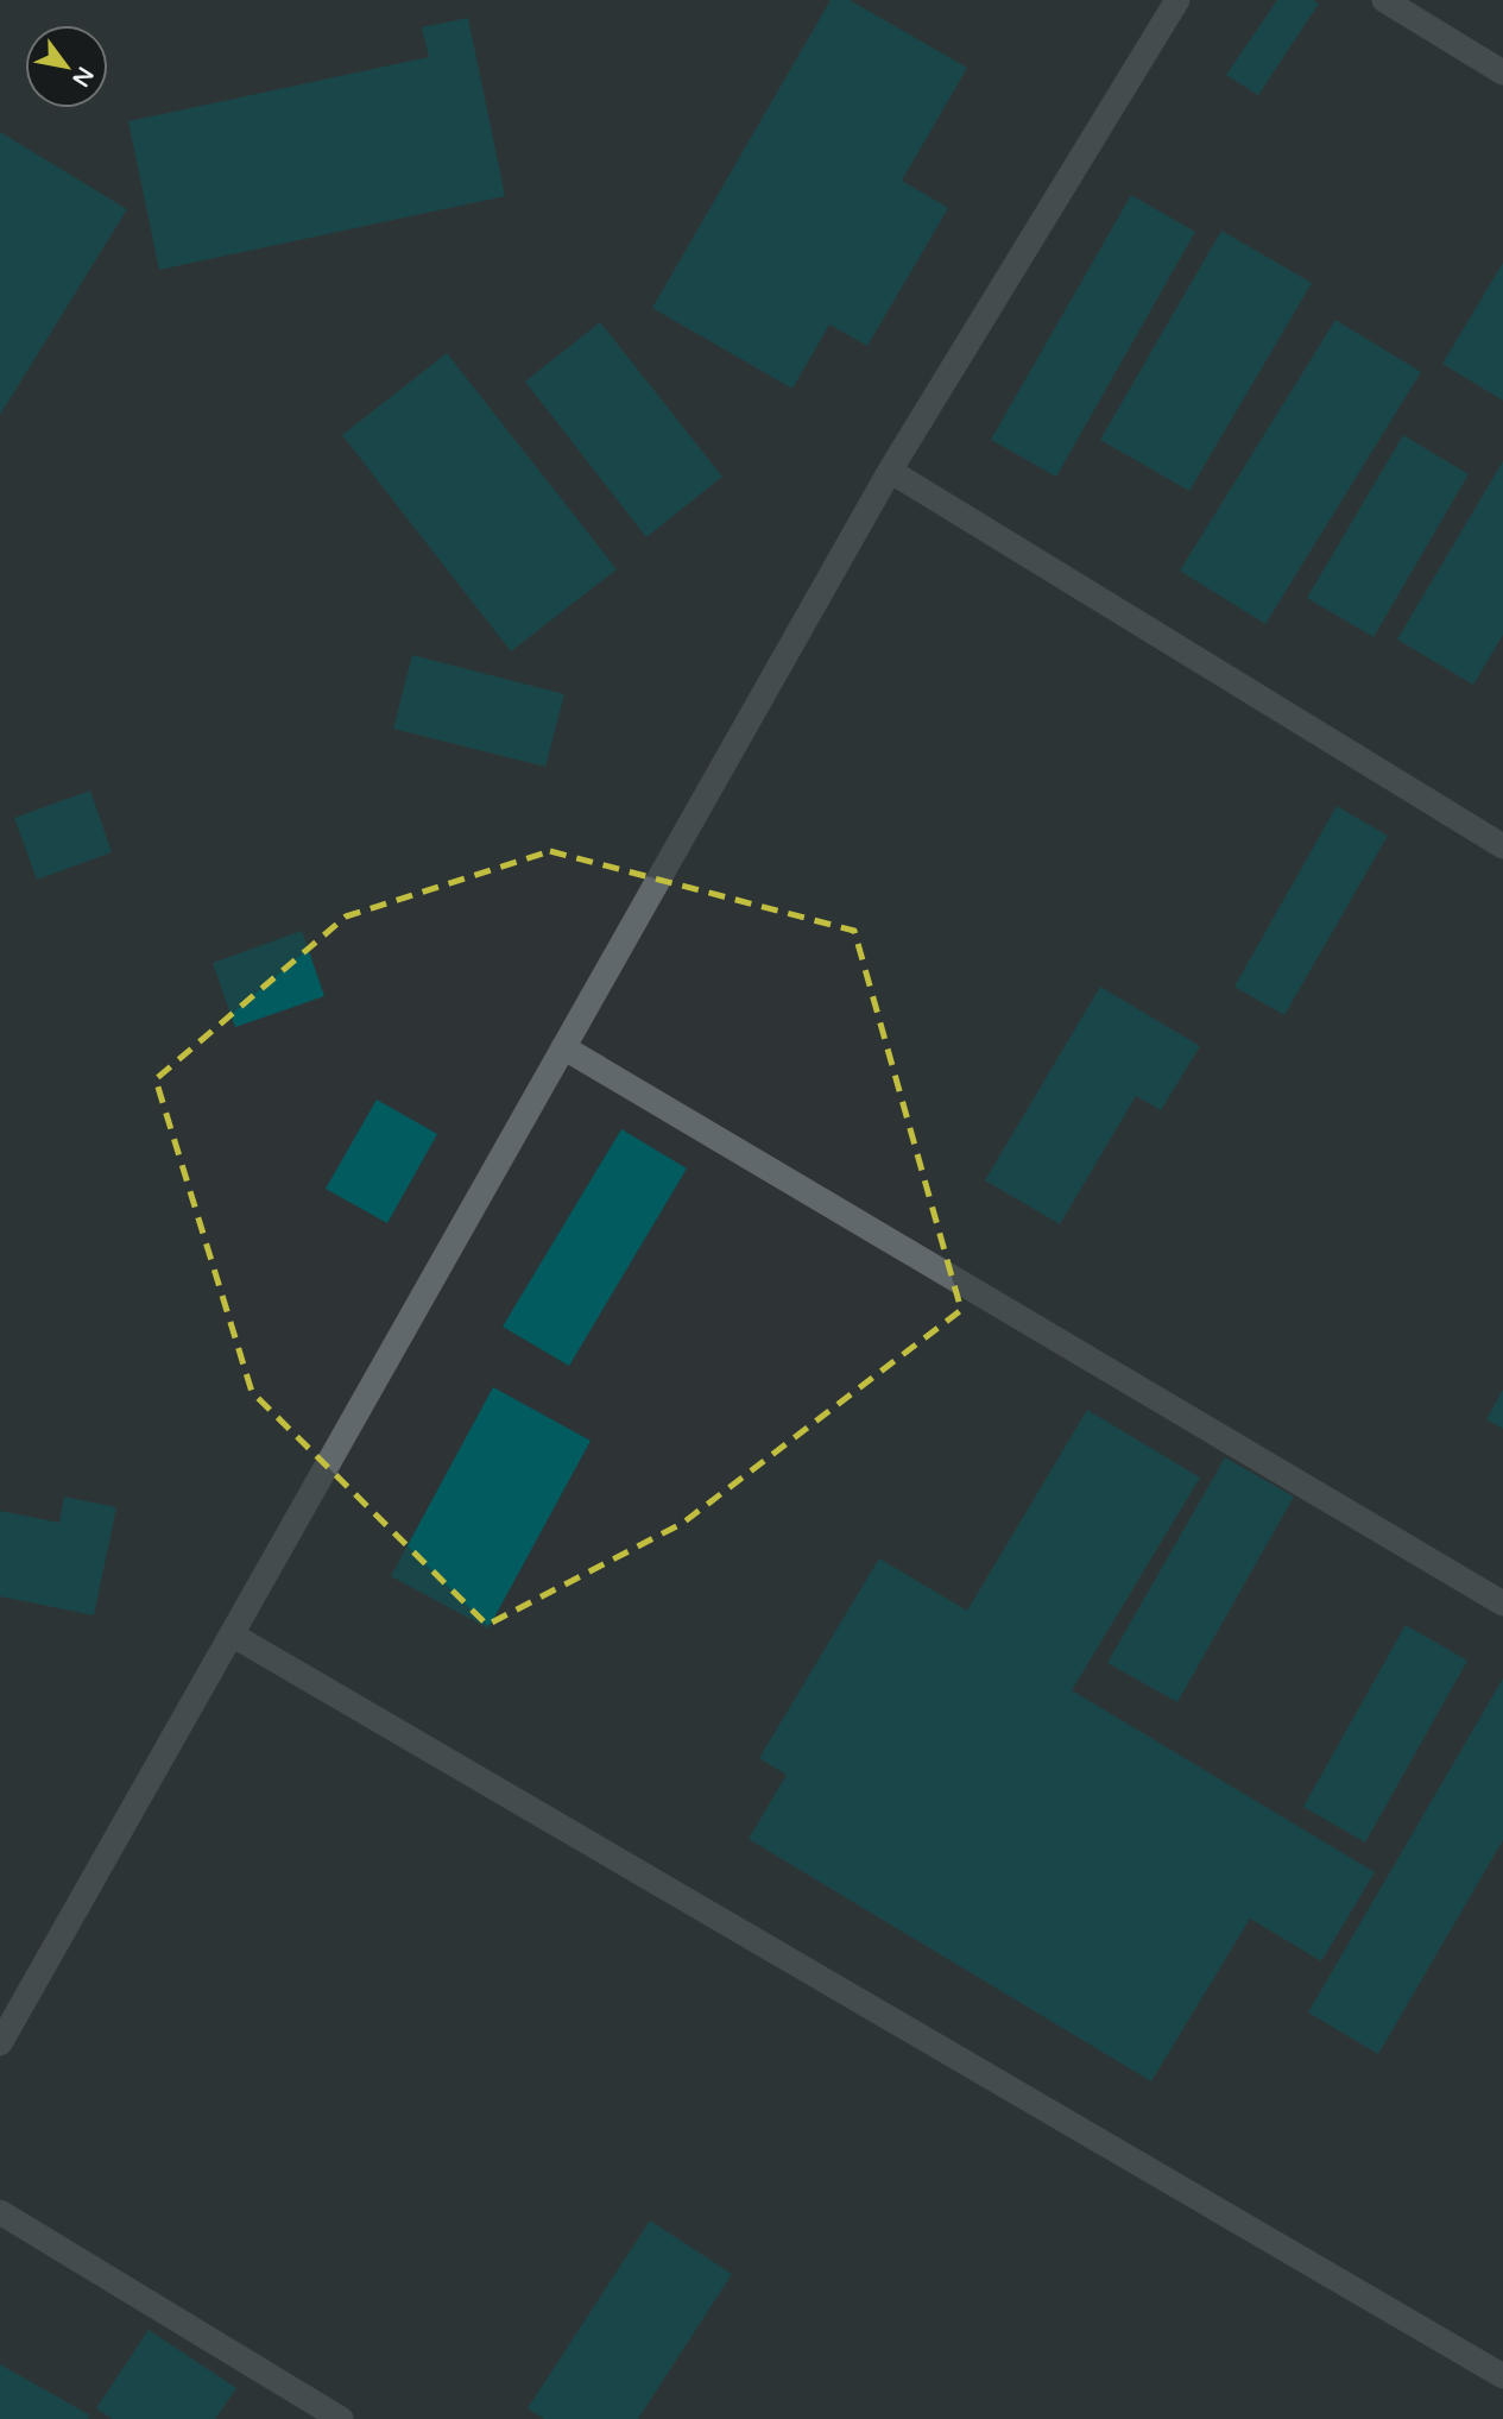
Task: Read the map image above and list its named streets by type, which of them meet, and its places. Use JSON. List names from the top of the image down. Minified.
{"north":"bottom right"}
